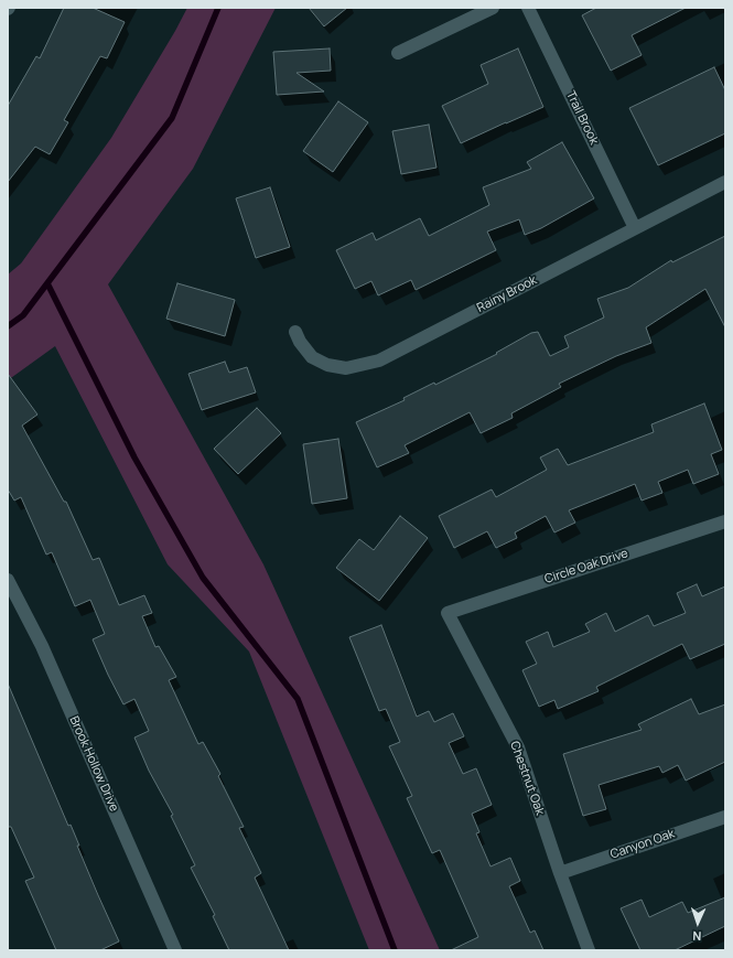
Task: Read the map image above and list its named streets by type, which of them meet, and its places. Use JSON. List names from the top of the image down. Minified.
{"streets":{"street":["Trail Brook","Rainy Brook","Circle Oak Drive","Brook Hollow Drive","Chestnut Oak","Canyon Oak"]},"crossings":[["Trail Brook","Rainy Brook"],["Circle Oak Drive","Chestnut Oak"],["Chestnut Oak","Canyon Oak"]],"north":"bottom"}
